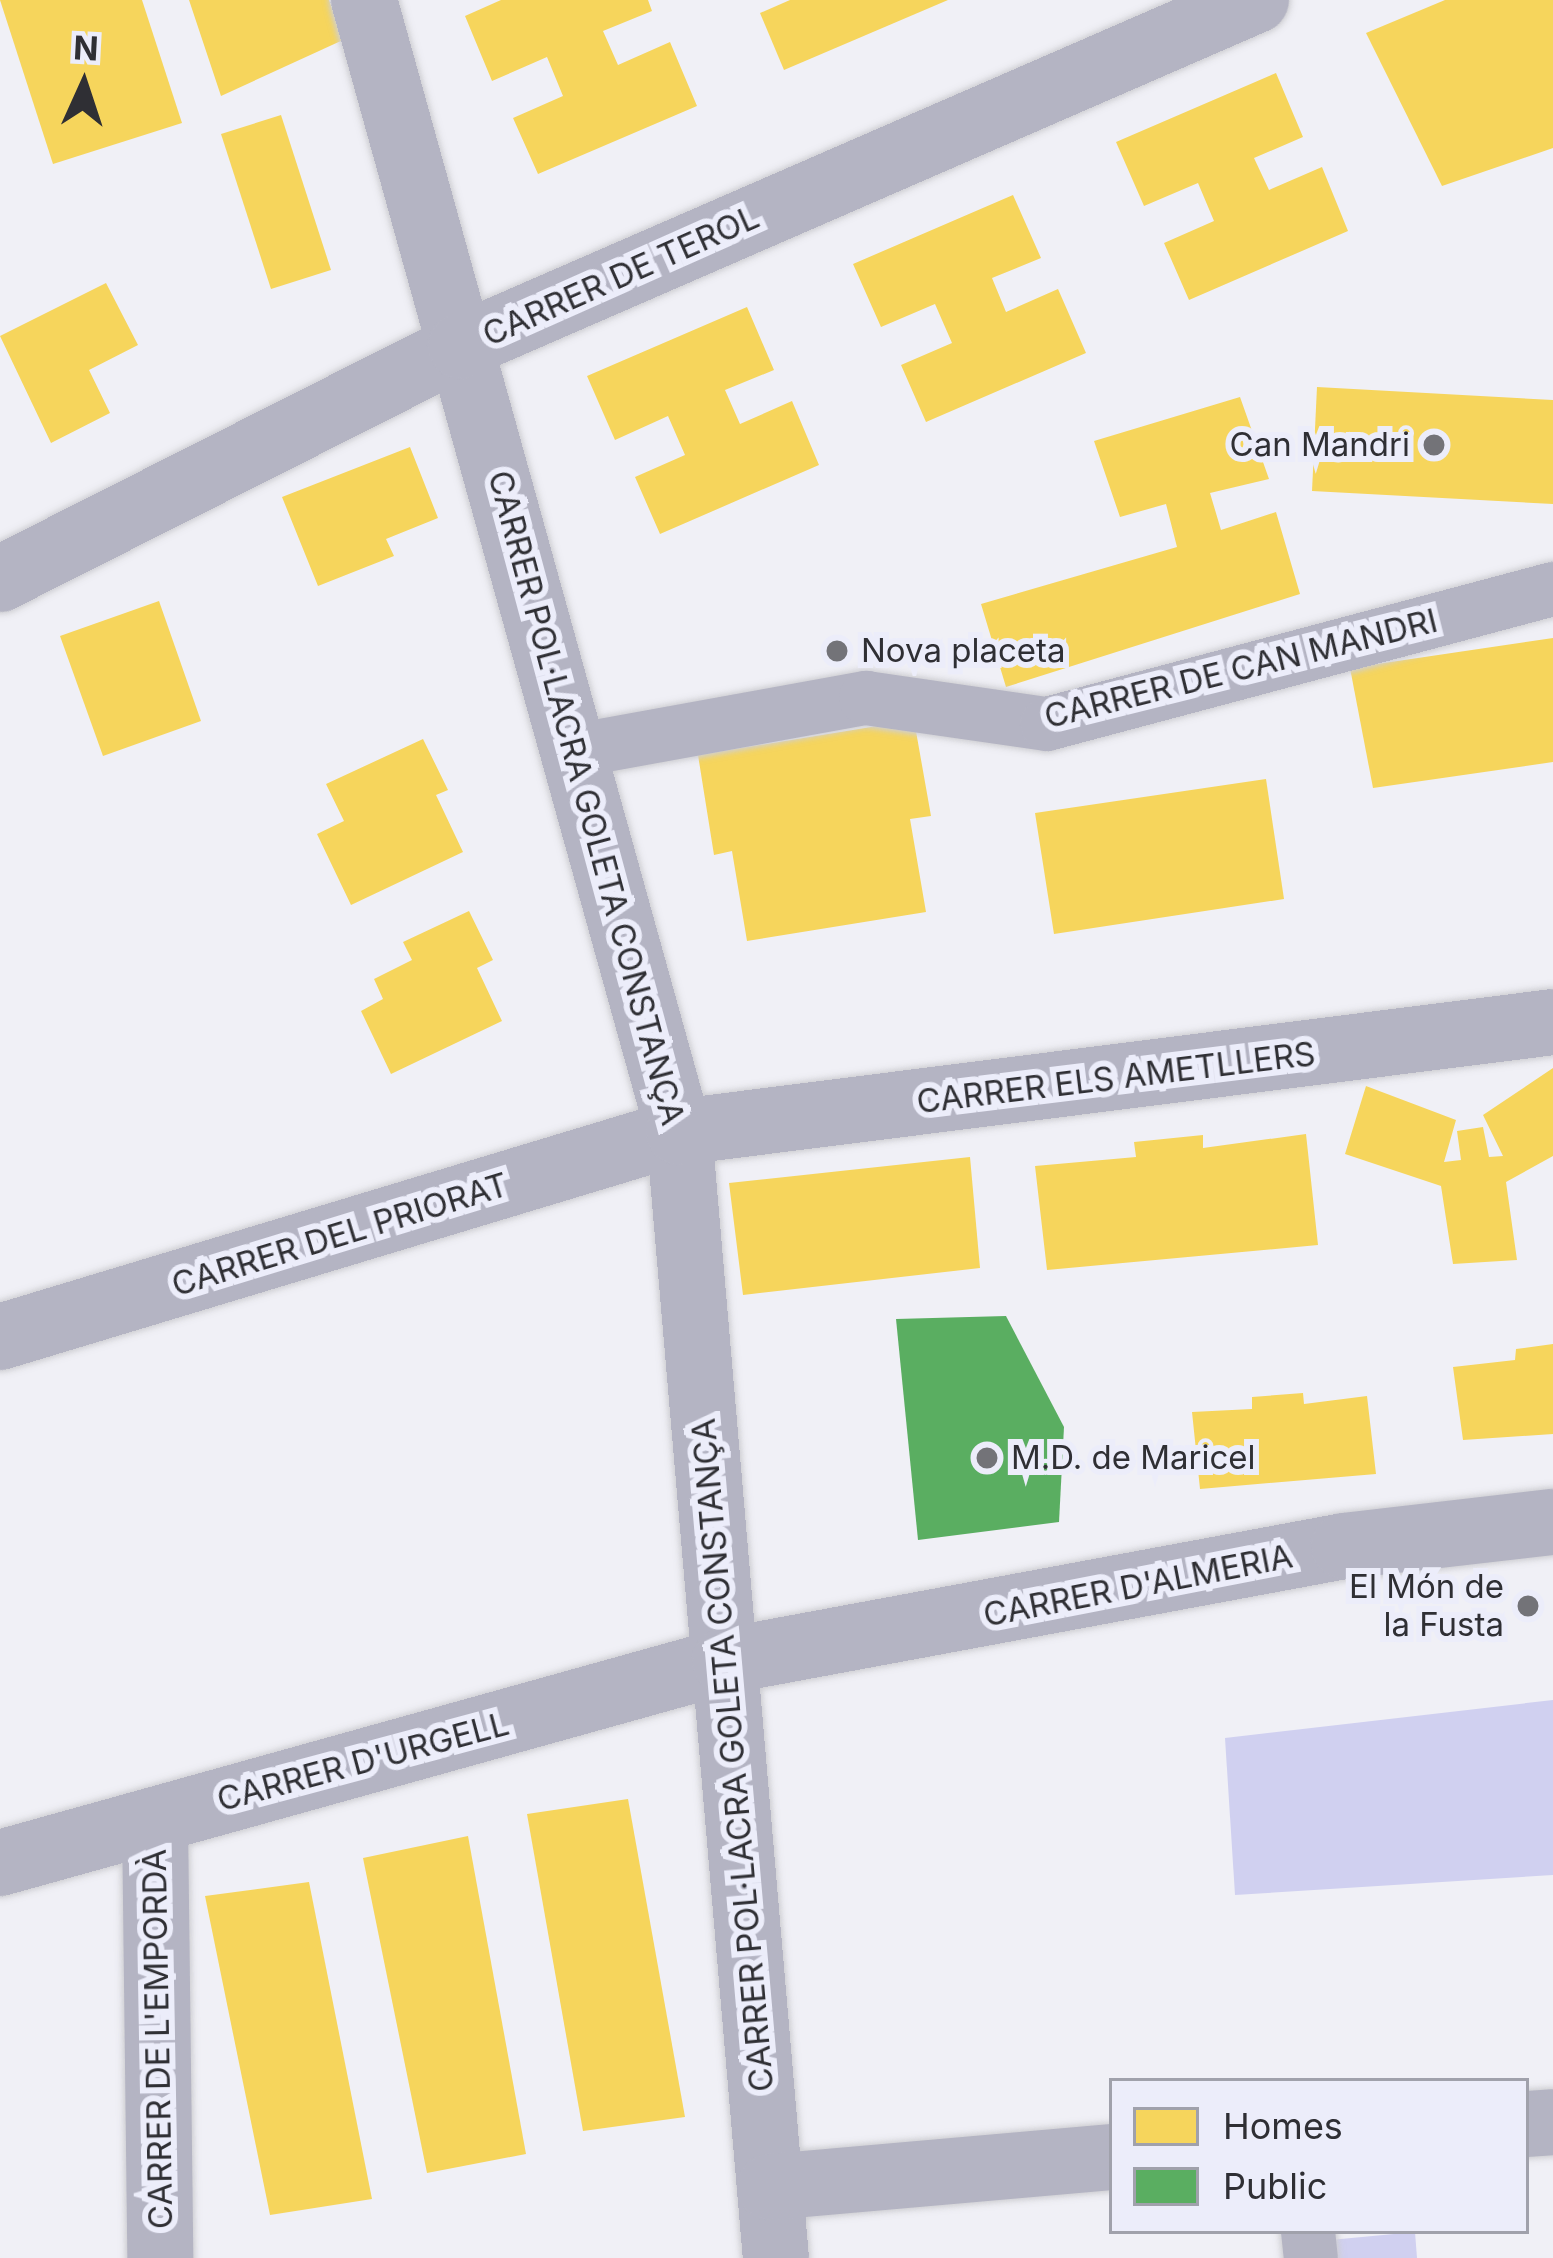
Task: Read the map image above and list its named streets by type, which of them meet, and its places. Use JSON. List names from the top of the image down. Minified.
{"streets":{"street":["CARRER DE TEROL","CARRER DE CAN MANDRI","CARRER POL·LACRA GOLETA CONSTANÇA","CARRER ELS AMETLLERS","CARRER DEL PRIORAT","CARRER D'ALMERIA","CARRER D'URGELL","CARRER DE L'EMPORDÀ"]},"crossings":[["CARRER DE TEROL","CARRER POL·LACRA GOLETA CONSTANÇA"],["CARRER DE CAN MANDRI","CARRER POL·LACRA GOLETA CONSTANÇA"],["CARRER POL·LACRA GOLETA CONSTANÇA","CARRER ELS AMETLLERS"],["CARRER POL·LACRA GOLETA CONSTANÇA","CARRER DEL PRIORAT"],["CARRER POL·LACRA GOLETA CONSTANÇA","CARRER D'ALMERIA"],["CARRER POL·LACRA GOLETA CONSTANÇA","CARRER D'URGELL"],["CARRER ELS AMETLLERS","CARRER DEL PRIORAT"],["CARRER D'ALMERIA","CARRER D'URGELL"],["CARRER D'URGELL","CARRER DE L'EMPORDÀ"]],"places":["Can Mandri","Nova placeta","M.D. de Maricel","El Món de la Fusta"],"legend":["Homes","Public"],"north":"top"}
